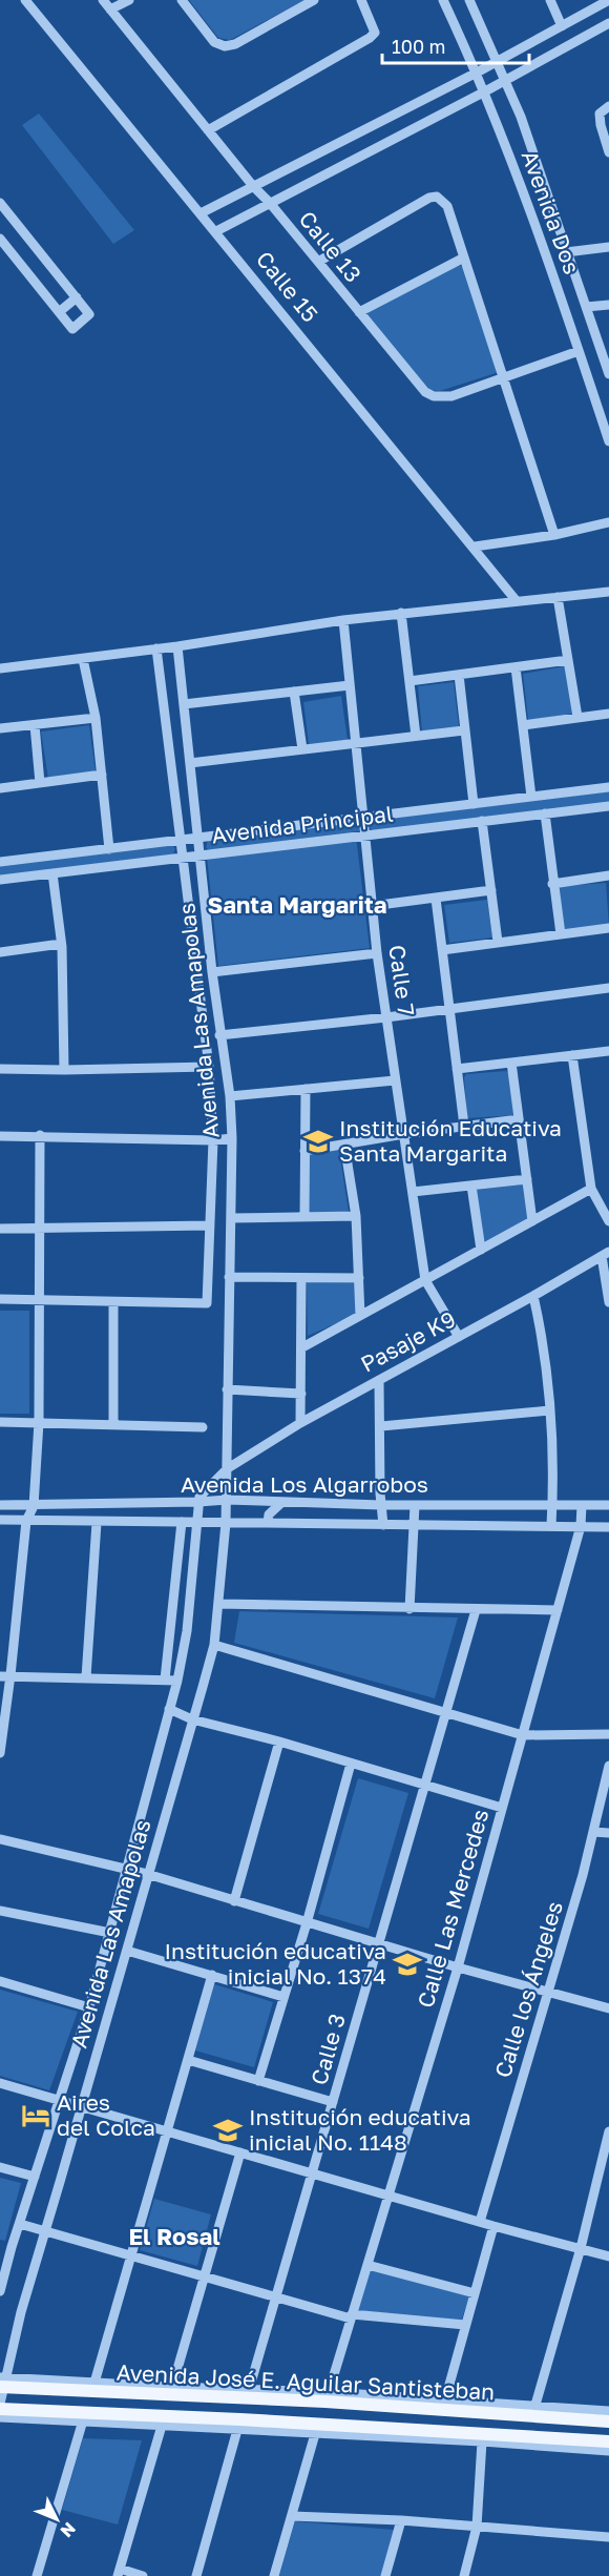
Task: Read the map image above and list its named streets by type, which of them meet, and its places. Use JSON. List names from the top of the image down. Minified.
{"streets":{"main road":["Avenida José E. Aguilar Santisteban"],"street":["Avenida Dos","Calle 13","Calle 15","Avenida Principal","Calle 7","Avenida Las Amapolas","Pasaje K9","Avenida Los Algarrobos","Calle Las Mercedes","Calle los Ángeles","Calle 3"]},"crossings":[["Avenida Dos","Calle 13"],["Avenida Principal","Calle 7"],["Avenida Principal","Avenida Las Amapolas"],["Calle 7","Pasaje K9"],["Avenida Las Amapolas","Pasaje K9"],["Avenida Las Amapolas","Avenida Los Algarrobos"],["Avenida Las Amapolas","Avenida José E. Aguilar Santisteban"],["Avenida Los Algarrobos","Calle Las Mercedes"],["Calle Las Mercedes","Avenida José E. Aguilar Santisteban"],["Calle 3","Avenida José E. Aguilar Santisteban"]],"districts":["Santa Margarita","El Rosal"],"places":{"school or university":["Institución Educativa Santa Margarita","Institución educativa inicial No. 1374","Institución educativa inicial No. 1148"],"hotel":["Aires del Colca"]},"scale_bar":"100 m","north":"bottom right"}
